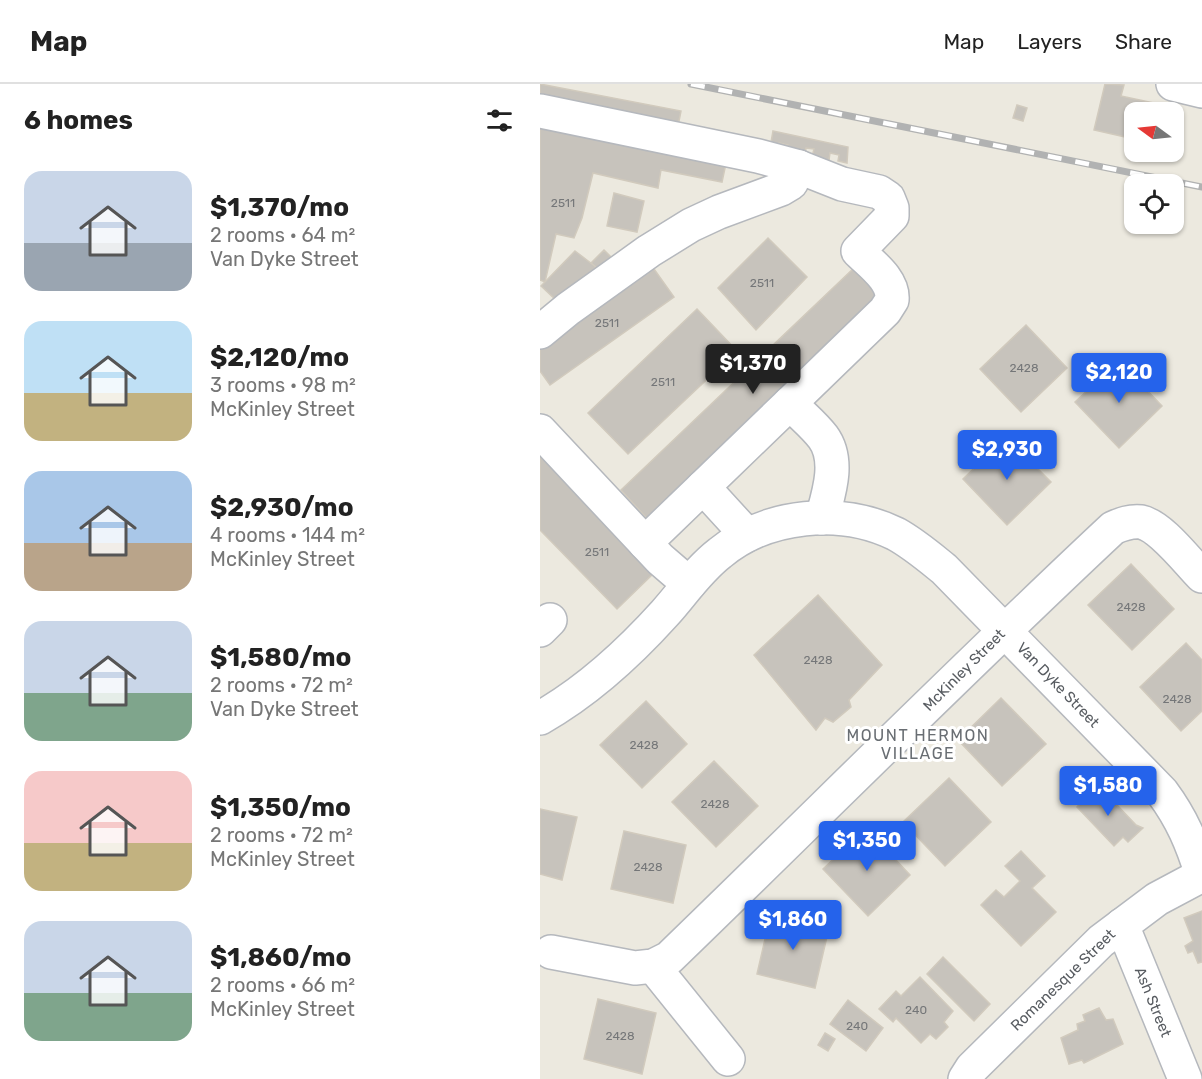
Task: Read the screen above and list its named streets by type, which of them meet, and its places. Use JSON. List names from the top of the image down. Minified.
{"streets":{"street":["McKinley Street","Van Dyke Street","Romanesque Street","Ash Street"]},"crossings":[["McKinley Street","Van Dyke Street"],["Van Dyke Street","Romanesque Street"],["Romanesque Street","Ash Street"]],"districts":["MOUNT HERMON VILLAGE"],"house_numbers":["2511","2511","2511","2428","2511","2511","2428","2428","2428","2428","2428","2428","240","240","2428"],"north":"left","page":{"header":"Map","nav":["Map","Layers","Share"],"heading":"6 homes","list":[{"name":"$1,370/mo","note":"2 rooms · 64 m² · Van Dyke Street"},{"name":"$2,120/mo","note":"3 rooms · 98 m² · McKinley Street"},{"name":"$2,930/mo","note":"4 rooms · 144 m² · McKinley Street"},{"name":"$1,580/mo","note":"2 rooms · 72 m² · Van Dyke Street"},{"name":"$1,350/mo","note":"2 rooms · 72 m² · McKinley Street"},{"name":"$1,860/mo","note":"2 rooms · 66 m² · McKinley Street"}],"price":["$1,370","$2,120","$2,930","$1,580","$1,350","$1,860"]}}
